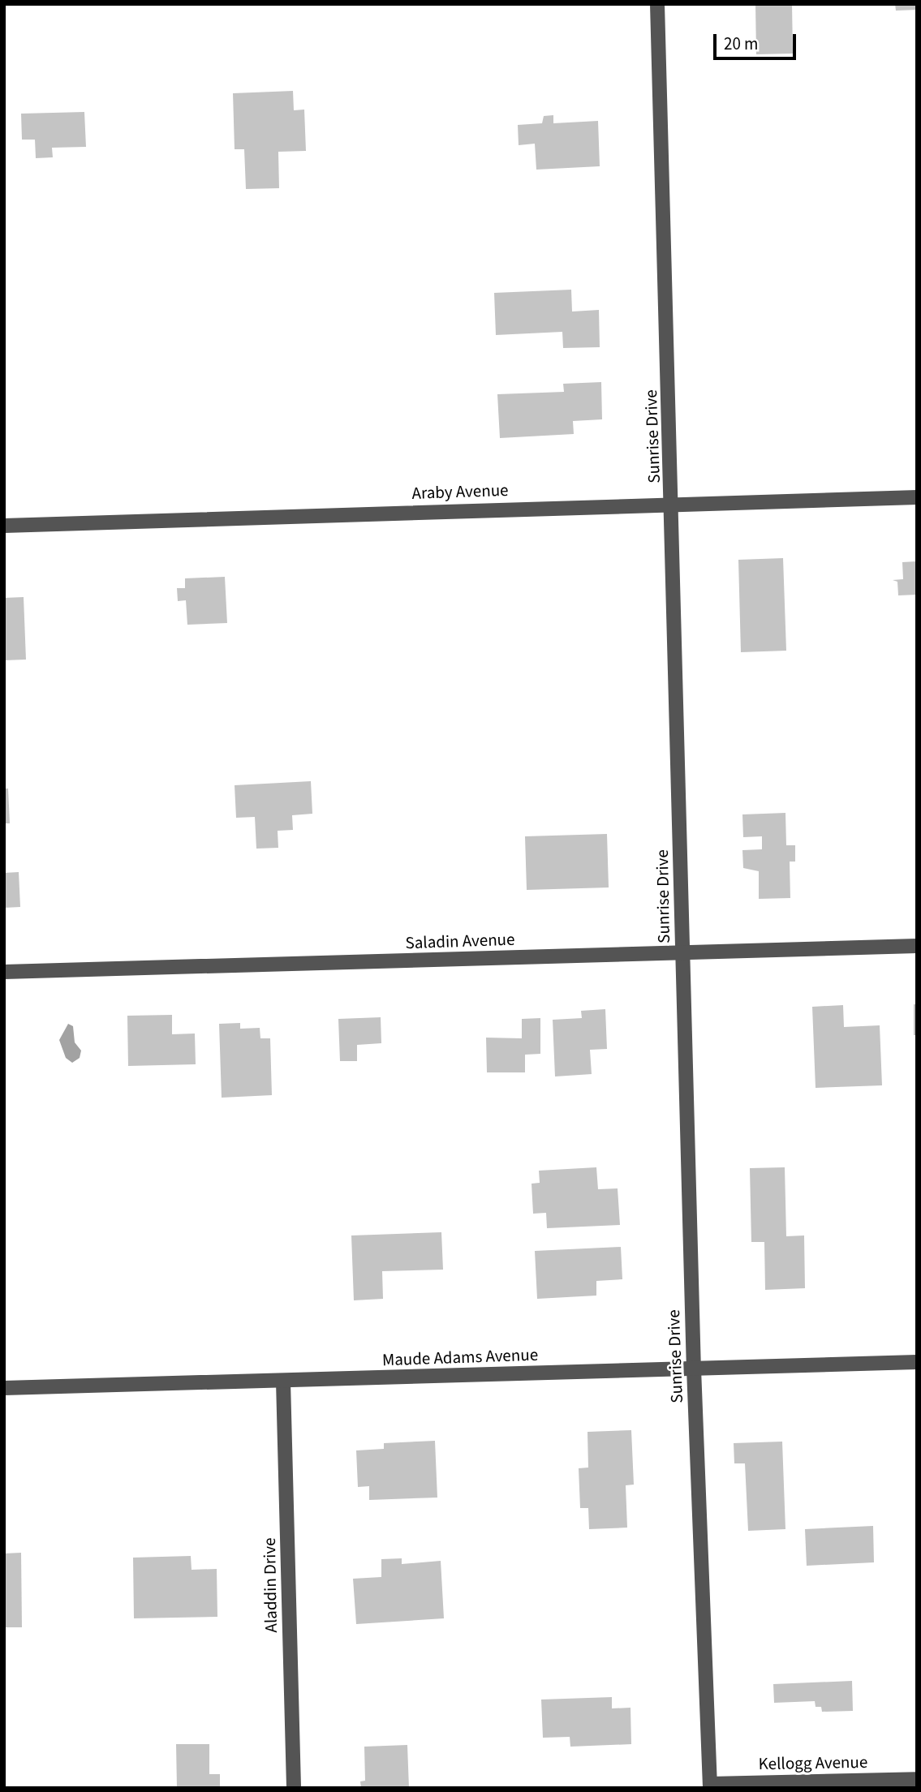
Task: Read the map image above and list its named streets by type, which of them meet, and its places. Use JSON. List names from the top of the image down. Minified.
{"streets":{"street":["Sunrise Drive","Araby Avenue","Saladin Avenue","Maude Adams Avenue","Aladdin Drive","Kellogg Avenue"]},"crossings":[["Sunrise Drive","Araby Avenue"],["Sunrise Drive","Saladin Avenue"],["Sunrise Drive","Maude Adams Avenue"],["Sunrise Drive","Kellogg Avenue"],["Maude Adams Avenue","Aladdin Drive"]],"scale_bar":"20 m"}
